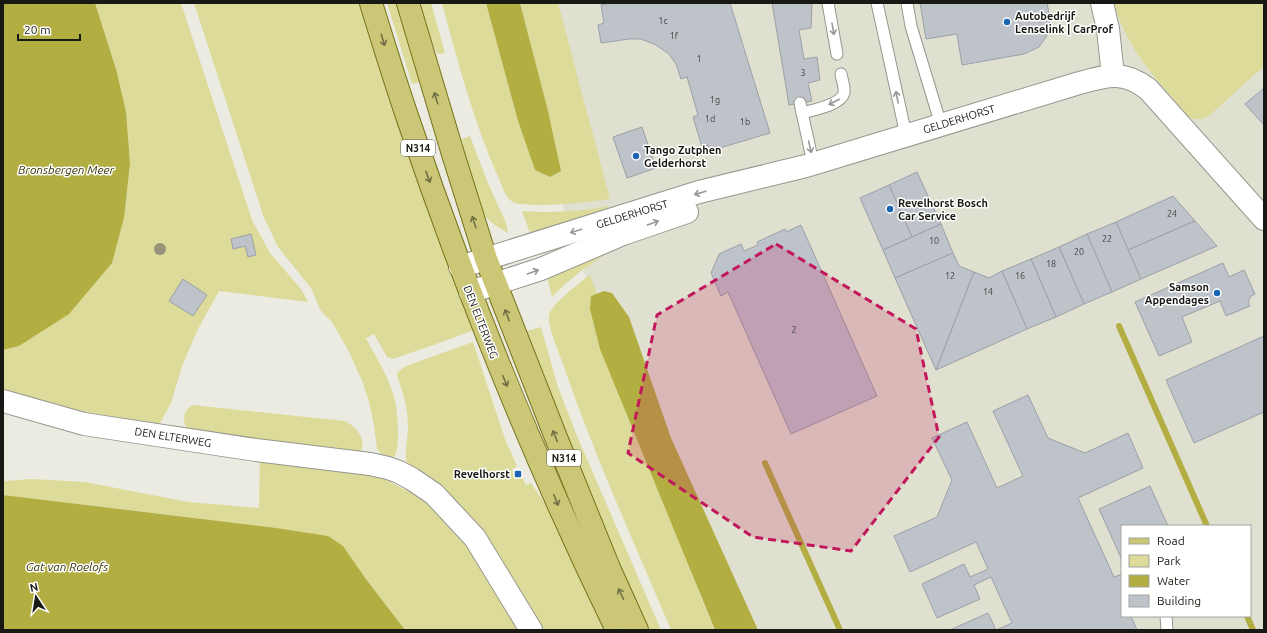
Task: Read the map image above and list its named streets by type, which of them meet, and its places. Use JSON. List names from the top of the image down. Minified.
{"streets":{"main road":["N314","DEN ELTERWEG"],"street":["GELDERHORST"]},"crossings":[["GELDERHORST","N314"],["GELDERHORST","DEN ELTERWEG"]],"water":["Bronsbergen Meer","Gat van Roelofs"],"places":{"other":["Autobedrijf Lenselink | CarProf","Tango Zutphen Gelderhorst","Revelhorst Bosch Car Service","Samson Appendages"],"transit":["Revelhorst"]},"house_numbers":["1c","1f","1","3","1g","1d","1b","24","22","10","20","18","12","16","14","2"],"legend":["Road","Park","Water","Building"],"scale_bar":"20 m","north":"top"}
